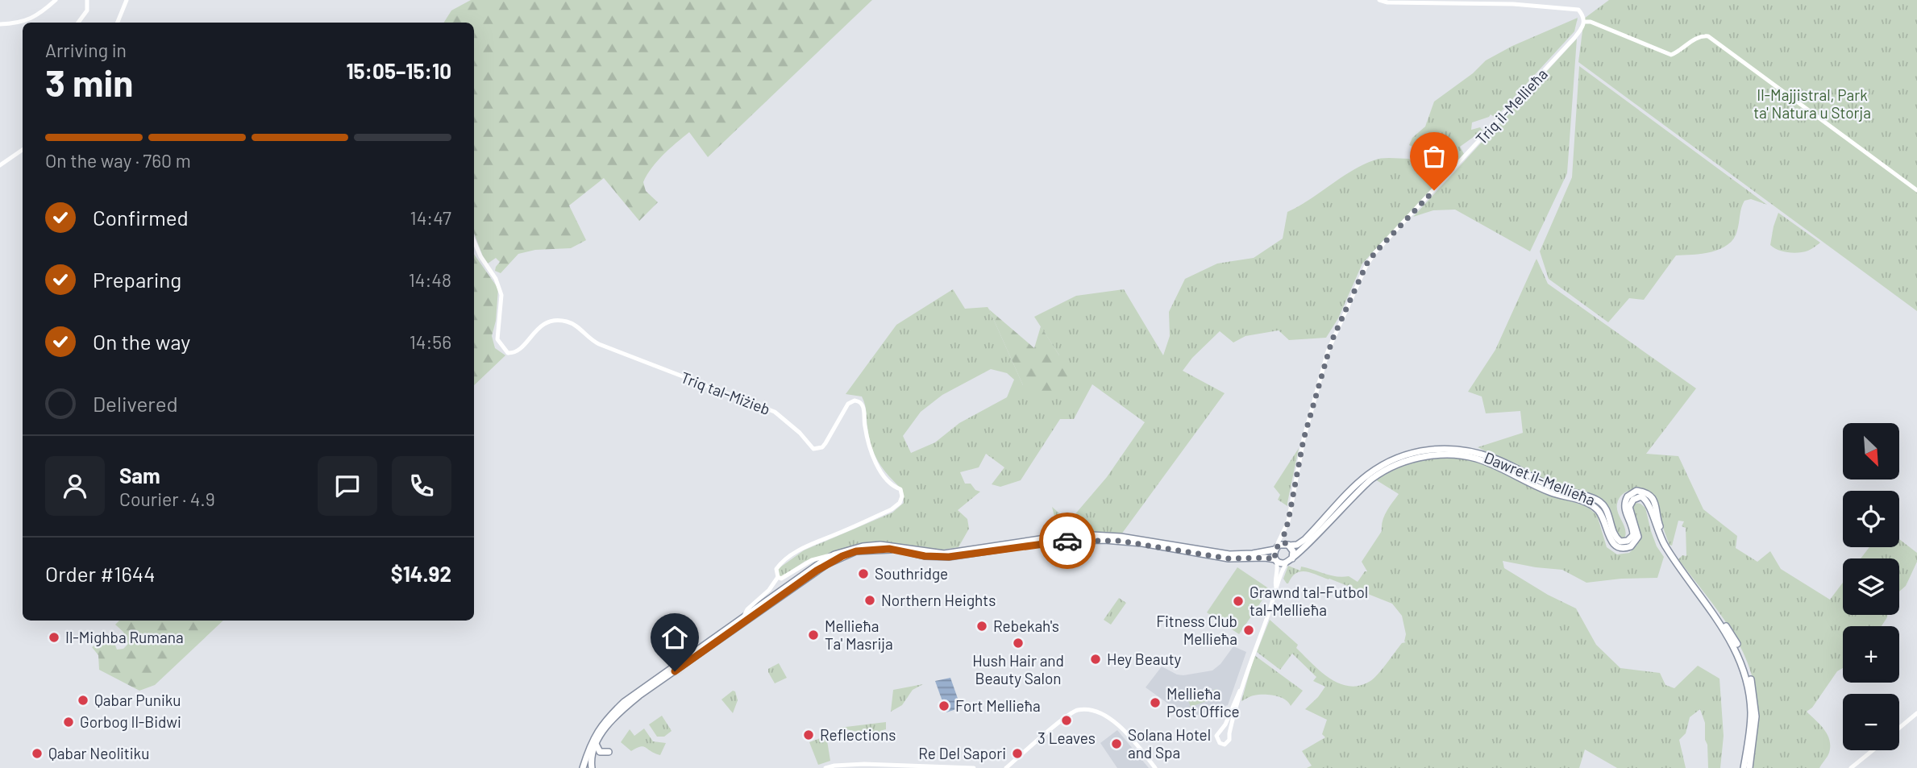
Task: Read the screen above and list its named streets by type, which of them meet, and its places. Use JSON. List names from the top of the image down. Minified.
{"streets":{"highway":["Dawret il-Mellieħa"],"street":["Triq il-Mellieħa","Triq tal-Miżieb"]},"crossings":[["Triq il-Mellieħa","Dawret il-Mellieħa"]],"parks":["Il-Majjistral, Park ta' Natura u Storja"],"places":["Southridge","Northern Heights","Grawnd tal-Futbol tal-Mellieħa","Rebekah's","Fitness Club Mellieħa","Mellieħa Ta' Masrija","Il-Mighba Rumana","Hush Hair and Beauty Salon","Hey Beauty","Qabar Puniku","Mellieħa Post Office","Fort Mellieħa","3 Leaves","Gorbog Il-Bidwi","Reflections","Solana Hotel and Spa","Qabar Neolitiku","Re Del Sapori"],"north":"bottom right","page":{"heading":["3 min","Arriving in","15:05–15:10"],"panel":["Sam","Courier · 4.9","Order #1644","$14.92"],"bar":"On the way · 760 m","list":[["Confirmed","14:47"],["Preparing","14:48"],["On the way","14:56"],"Delivered"],"map_buttons":["+","−"]}}
